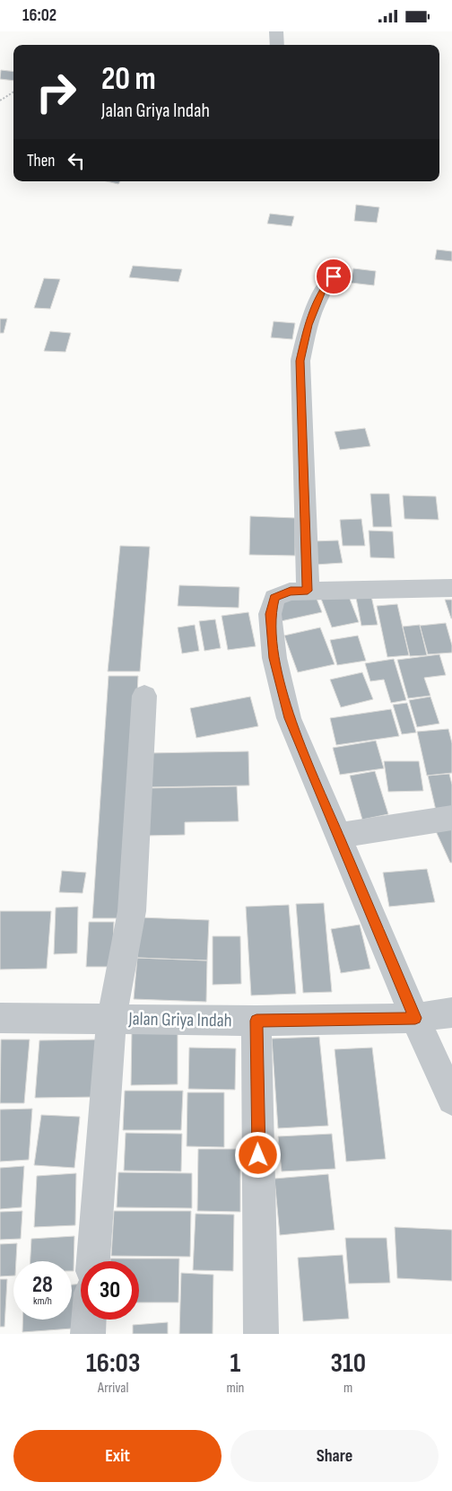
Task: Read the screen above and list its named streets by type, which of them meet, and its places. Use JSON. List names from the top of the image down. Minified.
{"streets":{"street":["Jalan Griya Indah"]},"page":{"status":"16:02","turn":["20 m","Jalan Griya Indah"],"then":"Then","speed":"28 km/h","limit":"30","eta":["16:03","Arrival","1","min","310","m"],"buttons":["Exit","Share"]}}
